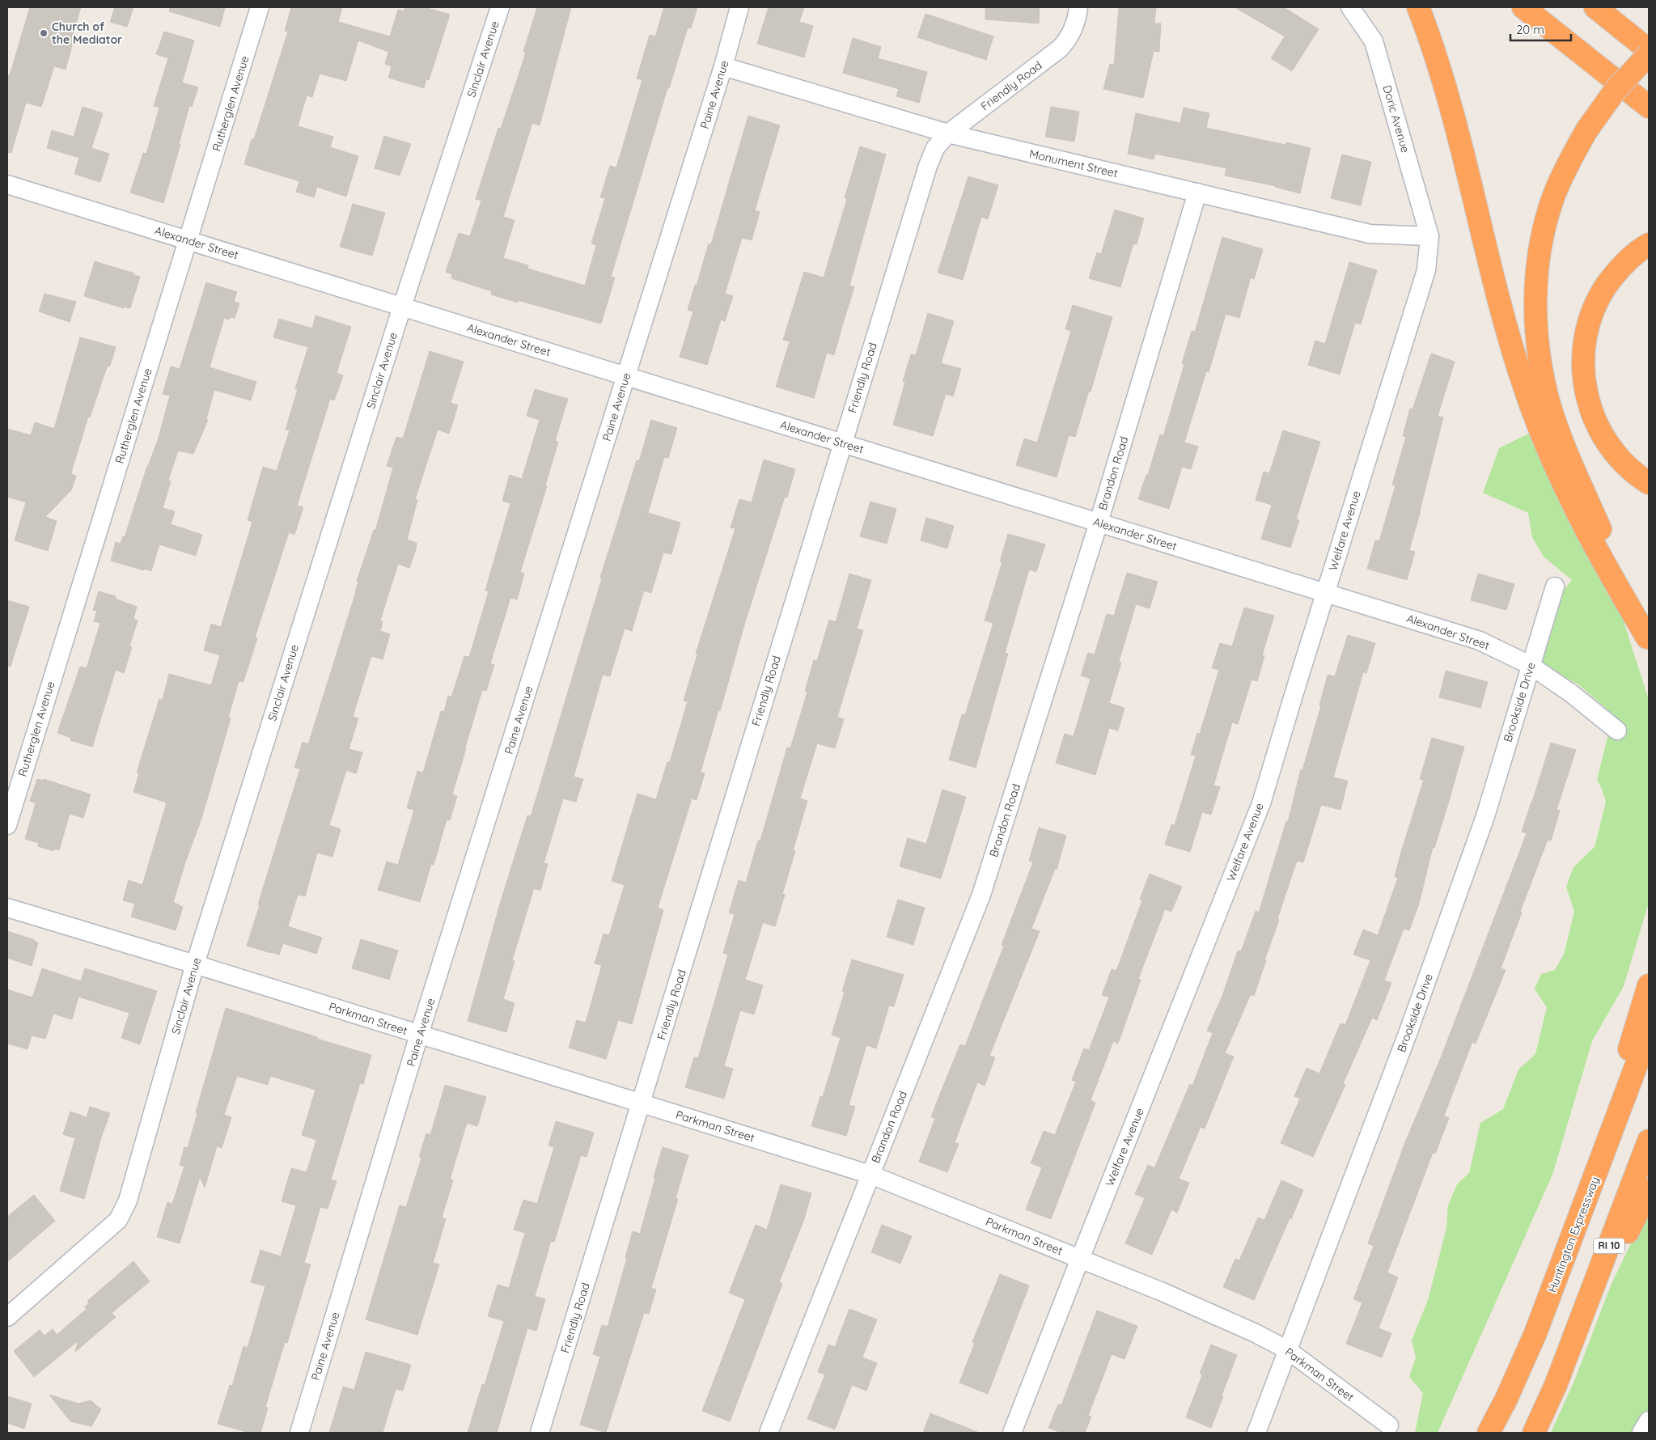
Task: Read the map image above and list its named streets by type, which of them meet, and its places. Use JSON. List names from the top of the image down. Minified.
{"streets":{"highway":["Huntington Expressway","RI 10"],"street":["Sinclair Avenue","Friendly Road","Paine Avenue","Rutherglen Avenue","Doric Avenue","Monument Street","Alexander Street","Brandon Road","Welfare Avenue","Brookside Drive","Parkman Street"]},"crossings":[["Sinclair Avenue","Alexander Street"],["Sinclair Avenue","Parkman Street"],["Friendly Road","Monument Street"],["Friendly Road","Alexander Street"],["Friendly Road","Parkman Street"],["Paine Avenue","Monument Street"],["Paine Avenue","Alexander Street"],["Paine Avenue","Parkman Street"],["Rutherglen Avenue","Alexander Street"],["Doric Avenue","Monument Street"],["Doric Avenue","Welfare Avenue"],["Monument Street","Brandon Road"],["Monument Street","Welfare Avenue"],["Alexander Street","Brandon Road"],["Alexander Street","Welfare Avenue"],["Alexander Street","Brookside Drive"],["Brandon Road","Parkman Street"],["Welfare Avenue","Parkman Street"],["Brookside Drive","Parkman Street"]],"places":["Church of the Mediator"],"scale_bar":"20 m"}
